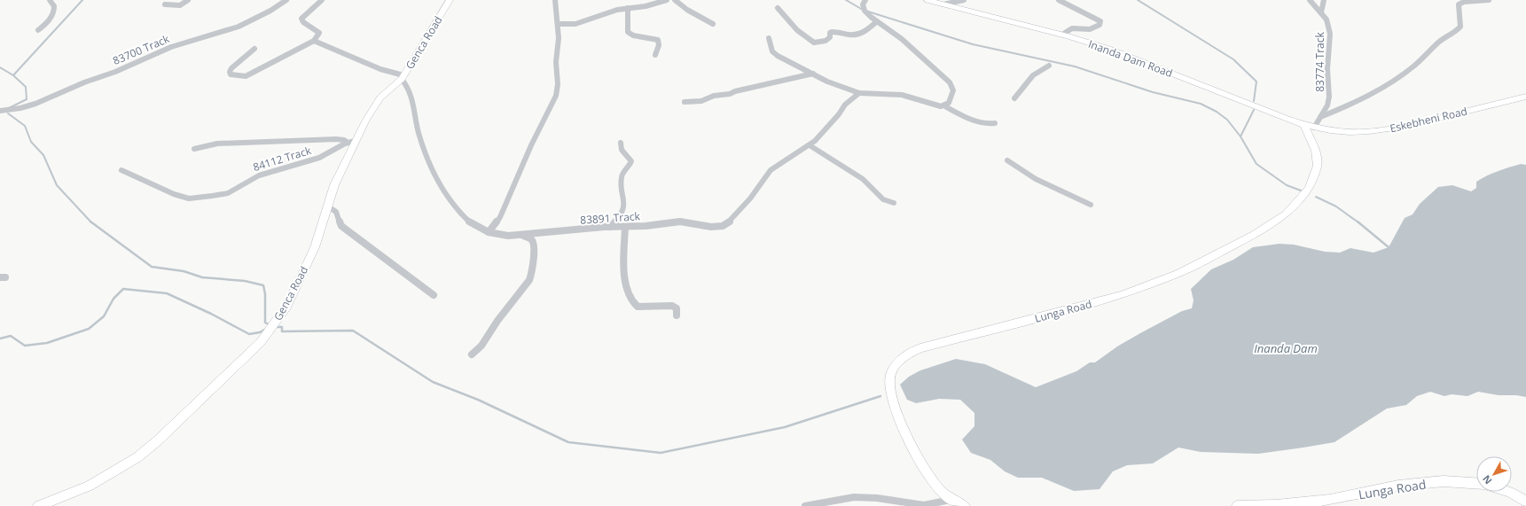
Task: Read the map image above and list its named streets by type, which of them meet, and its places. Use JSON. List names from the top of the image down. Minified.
{"streets":{"street":["Genca Road","83700 Track","Inanda Dam Road","83774 Track","Eskebheni Road","84112 Track","83891 Track","Lunga Road"]},"crossings":[["Genca Road","84112 Track"],["Genca Road","83891 Track"],["Inanda Dam Road","83774 Track"],["Inanda Dam Road","Eskebheni Road"],["Inanda Dam Road","Lunga Road"]],"water":["Inanda Dam"],"north":"bottom left"}
